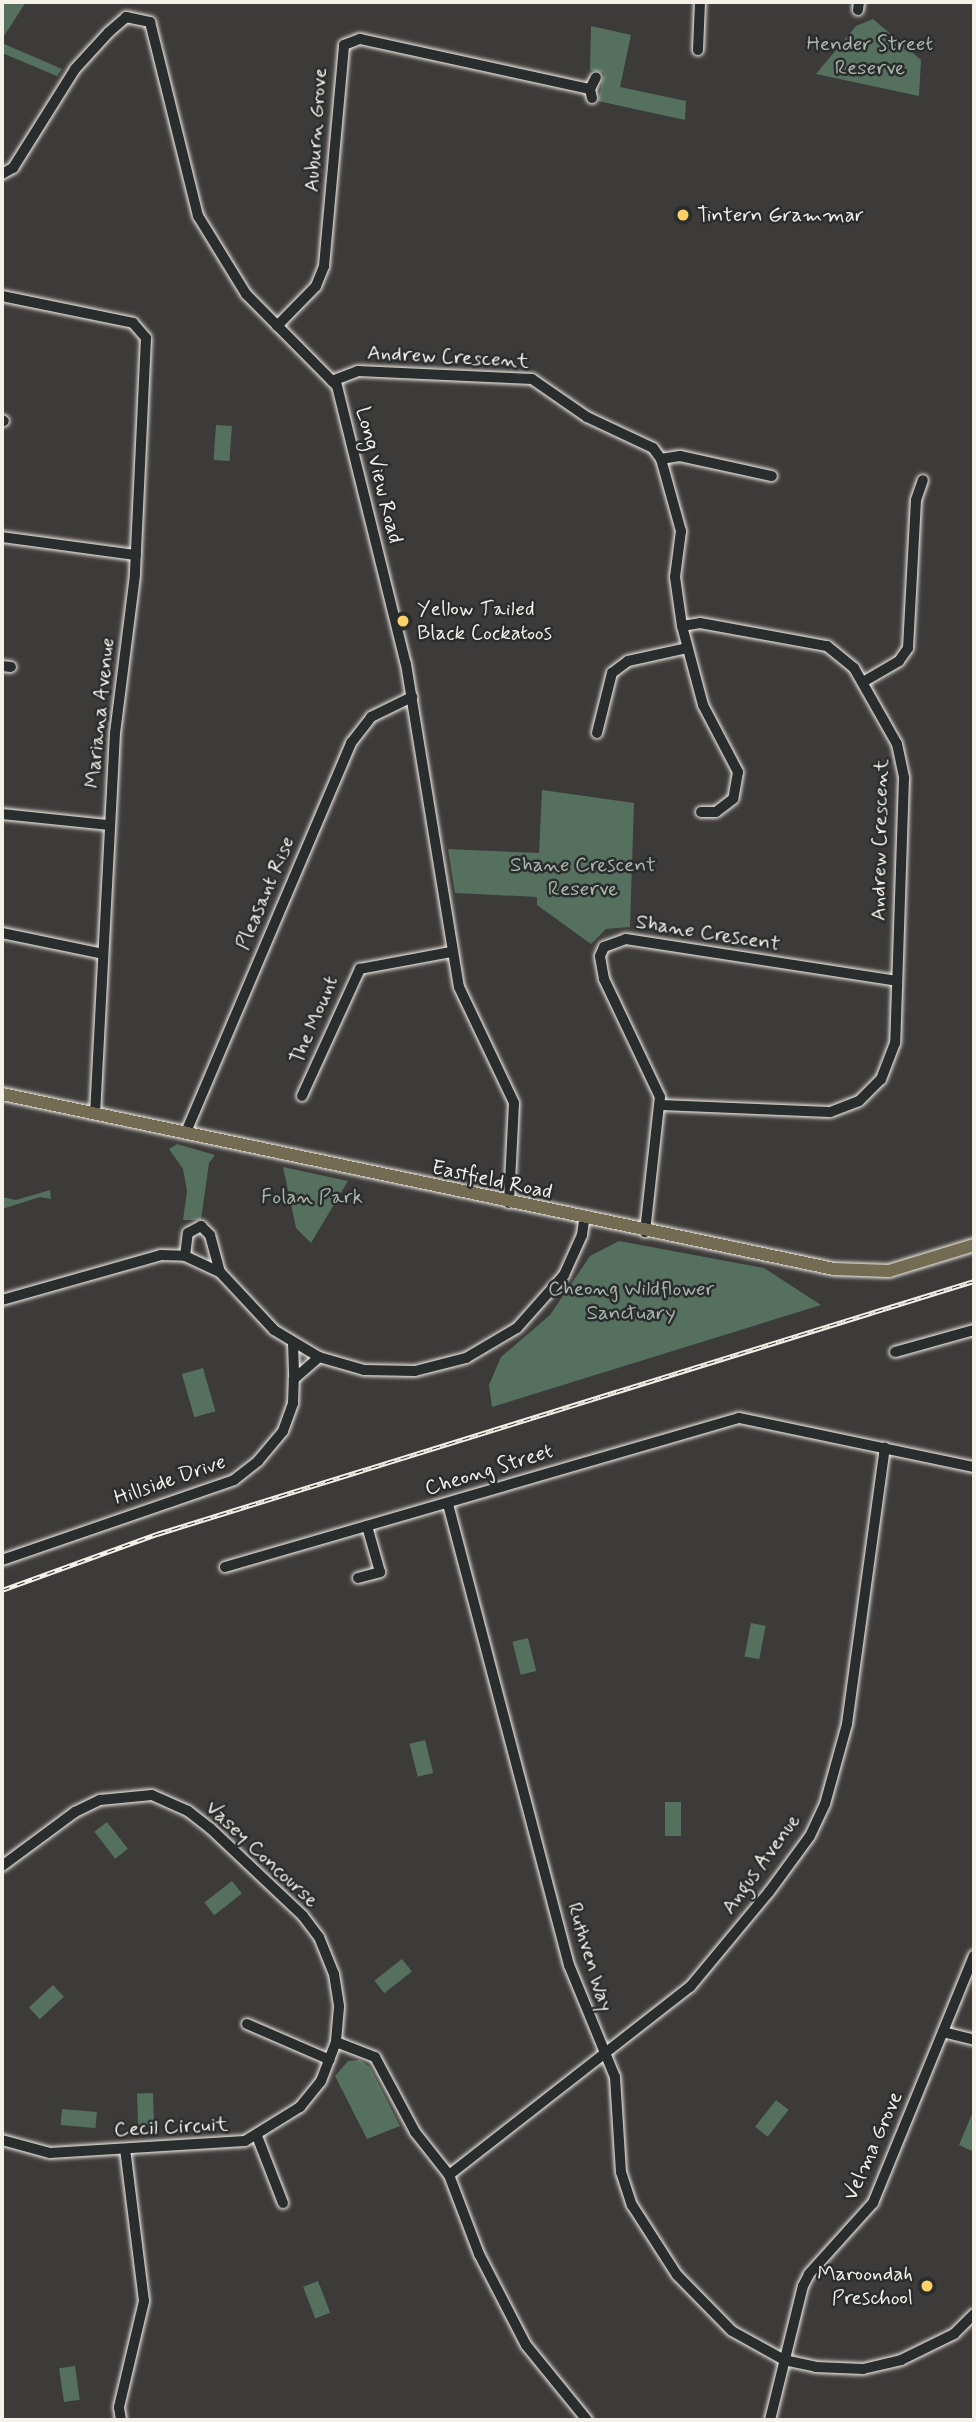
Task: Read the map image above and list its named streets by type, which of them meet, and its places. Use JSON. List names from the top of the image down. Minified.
{"streets":{"main road":["Eastfield Road"],"street":["Auburn Grove","Andrew Crescent","Long View Road","Mariana Avenue","Pleasant Rise","Shane Crescent","The Mount","Cheong Street","Hillside Drive","Vasey Concourse","Angus Avenue","Ruthven Way","Cecil Circuit","Velma Grove"]},"crossings":[["Auburn Grove","Long View Road"],["Andrew Crescent","Long View Road"],["Andrew Crescent","Shane Crescent"],["Long View Road","Pleasant Rise"],["Long View Road","The Mount"],["Long View Road","Eastfield Road"],["Mariana Avenue","Eastfield Road"],["Pleasant Rise","Eastfield Road"],["Cheong Street","Angus Avenue"],["Cheong Street","Ruthven Way"],["Vasey Concourse","Cecil Circuit"],["Angus Avenue","Ruthven Way"],["Ruthven Way","Velma Grove"]],"parks":["Hender Street Reserve","Shane Crescent Reserve","Folan Park","Cheong Wildflower Sanctuary"],"places":["Tintern Grammar","Yellow Tailed Black Cockatoos","Maroondah Preschool"]}
